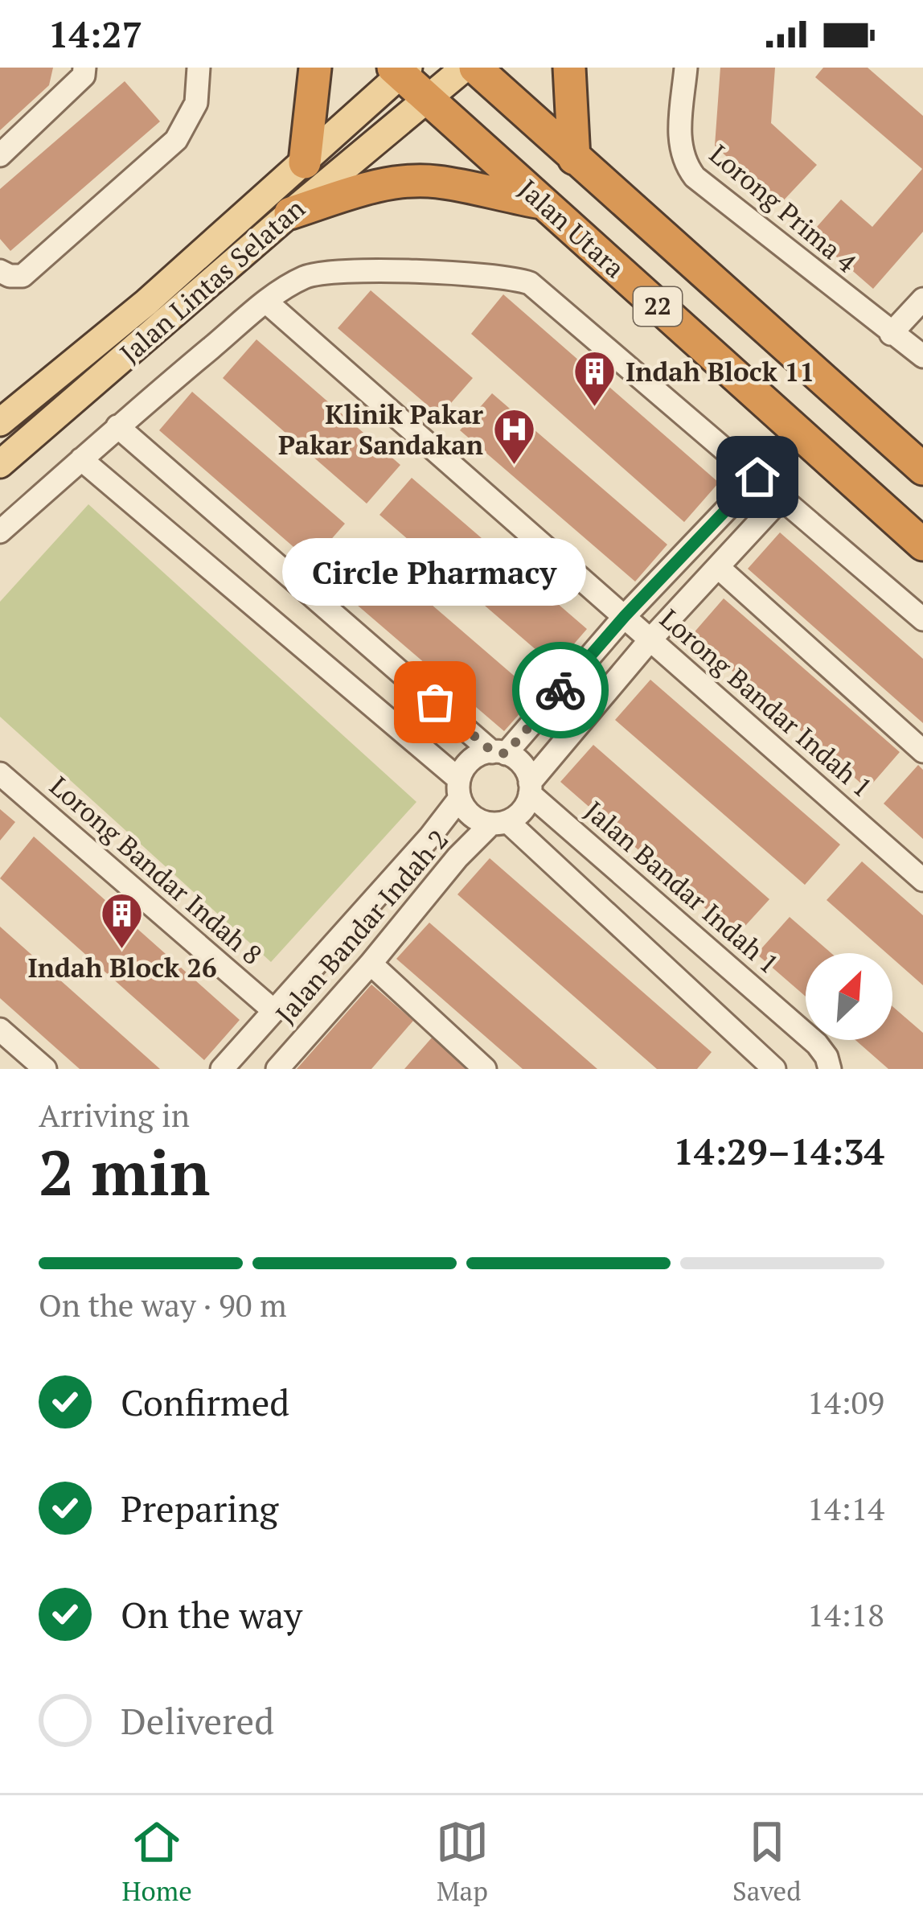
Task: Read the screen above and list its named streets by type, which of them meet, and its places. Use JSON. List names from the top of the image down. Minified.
{"streets":{"highway":["Jalan Utara","22"],"main road":["Jalan Lintas Selatan"],"street":["Lorong Prima 4","Lorong Bandar Indah 1","Lorong Bandar Indah 8","Jalan Bandar Indah 1","Jalan Bandar Indah 2"]},"crossings":[["Jalan Utara","Jalan Lintas Selatan"],["Lorong Bandar Indah 8","Jalan Bandar Indah 2"],["Jalan Bandar Indah 1","Jalan Bandar Indah 2"]],"places":{"building":["Indah Block 11","Indah Block 26"],"hospital":["Klinik Pakar Pakar Sandakan"],"other":["Circle Pharmacy"]},"north":"top right","page":{"status":"14:27","bubble":"Circle Pharmacy","heading":["2 min","Arriving in","14:29–14:34"],"bar":"On the way · 90 m","list":[["Confirmed","14:09"],["Preparing","14:14"],["On the way","14:18"],"Delivered"],"tabs":["Home","Map","Saved"]}}
